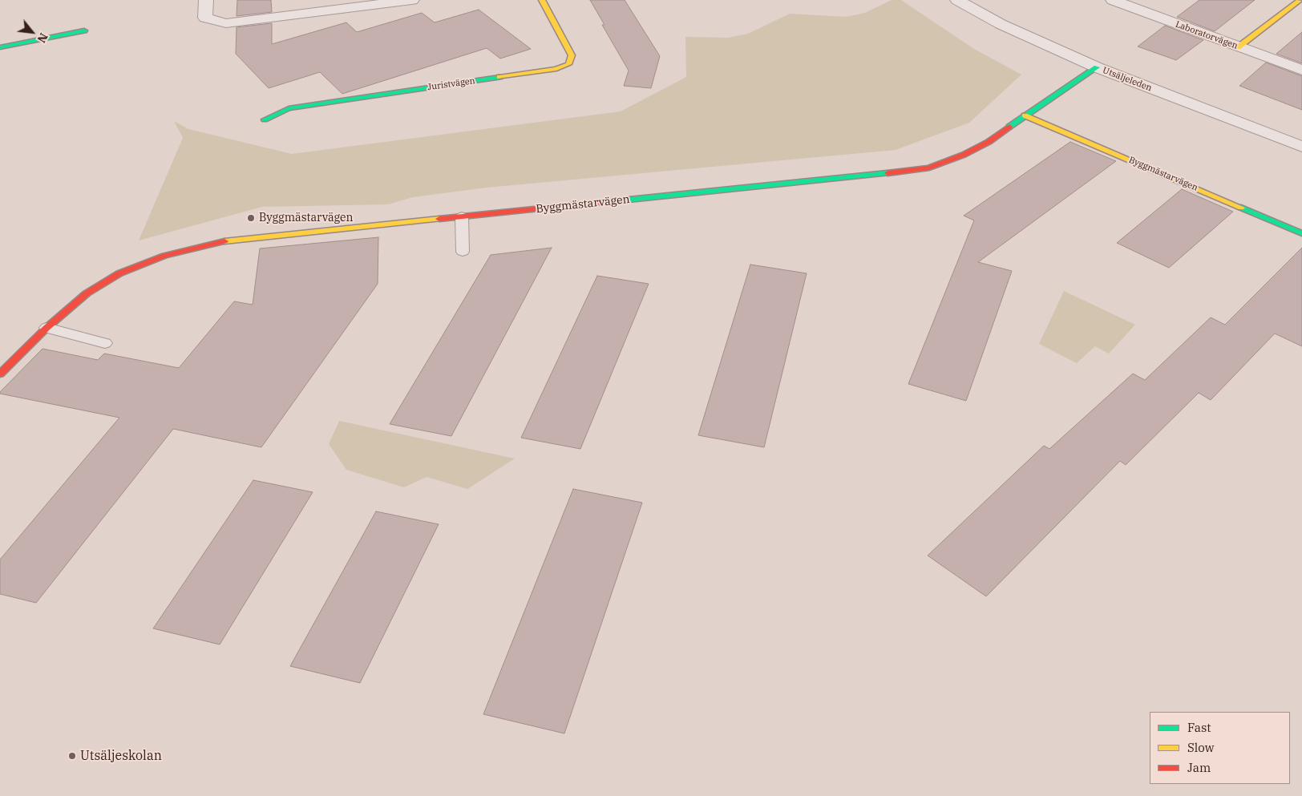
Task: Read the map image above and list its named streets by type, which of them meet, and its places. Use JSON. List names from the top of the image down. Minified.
{"streets":{"street":["Laboratorvägen","Utsäljeleden","Juristvägen","Byggmästarvägen"]},"crossings":[["Utsäljeleden","Byggmästarvägen"]],"places":["Byggmästarvägen","Utsäljeskolan"],"legend":["Fast","Slow","Jam"],"north":"bottom right"}
